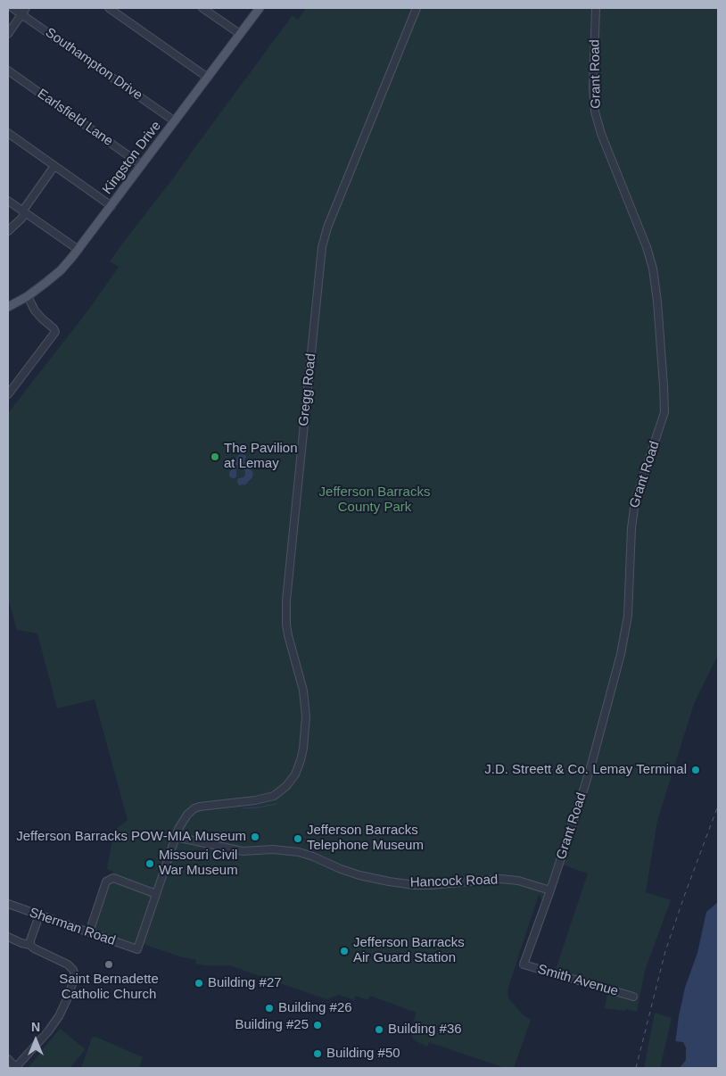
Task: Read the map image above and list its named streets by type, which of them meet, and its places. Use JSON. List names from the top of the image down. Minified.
{"streets":{"main road":["Kingston Drive"],"street":["Southampton Drive","Grant Road","Earlsfield Lane","Gregg Road","Hancock Road","Sherman Road","Smith Avenue"]},"crossings":[["Southampton Drive","Kingston Drive"],["Grant Road","Hancock Road"],["Grant Road","Smith Avenue"],["Earlsfield Lane","Kingston Drive"],["Gregg Road","Hancock Road"]],"parks":["Jefferson Barracks County Park"],"places":["The Pavilion at Lemay","J.D. Streett & Co. Lemay Terminal","Jefferson Barracks POW-MIA Museum","Jefferson Barracks Telephone Museum","Missouri Civil War Museum","Jefferson Barracks Air Guard Station","Saint Bernadette Catholic Church","Building #27","Building #26","Building #25","Building #36","Building #50"],"north":"top"}
